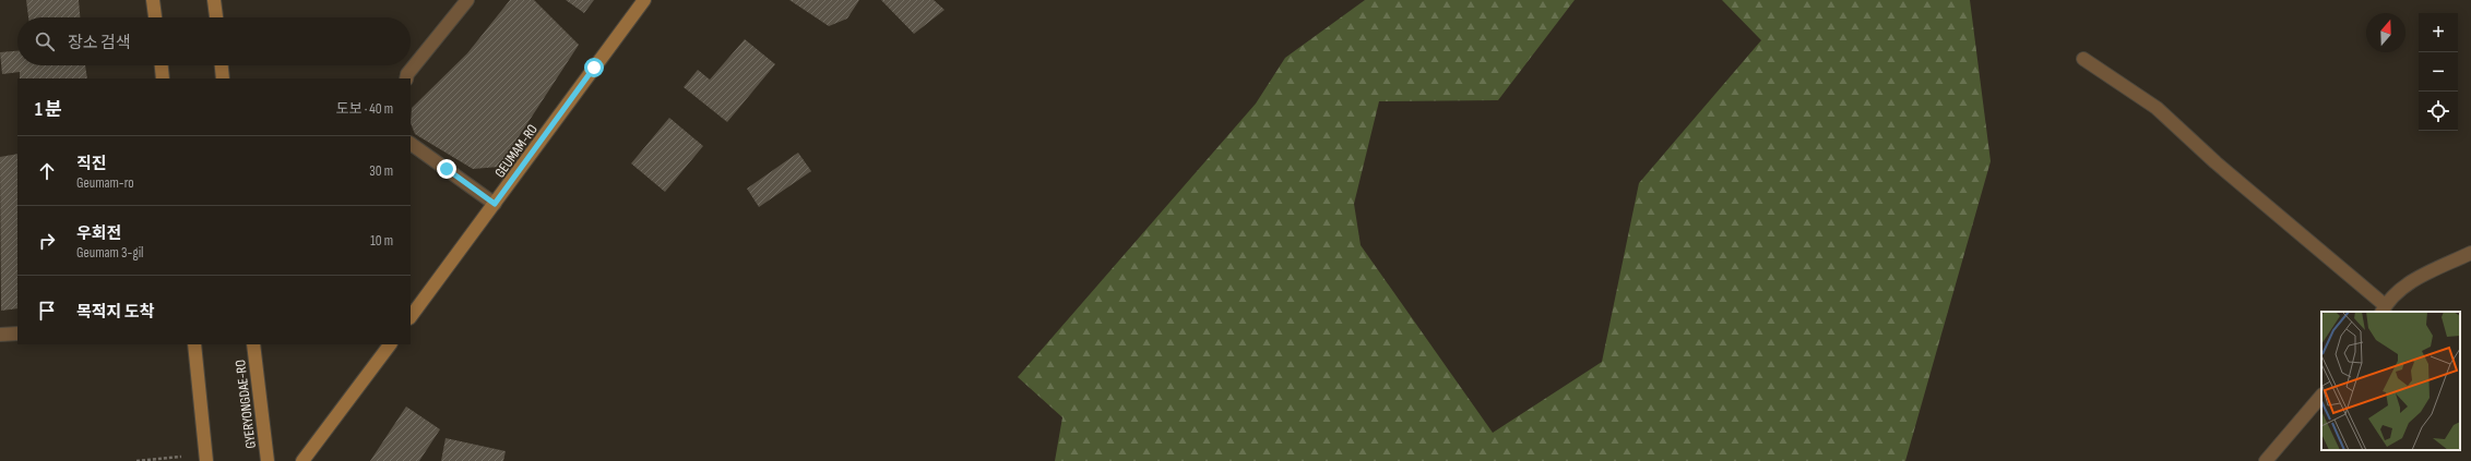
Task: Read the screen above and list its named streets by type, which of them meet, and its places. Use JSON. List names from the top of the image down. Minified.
{"streets":{"street":["GEUMAM-RO","GYERYONGDAE-RO"]},"north":"top","page":{"map_buttons":["+","−"],"search":"장소 검색","heading":["1 분","도보 · 40 m"],"list":[["직진","Geumam-ro","30 m"],["우회전","Geumam 3-gil","10 m"],"목적지 도착"]}}
